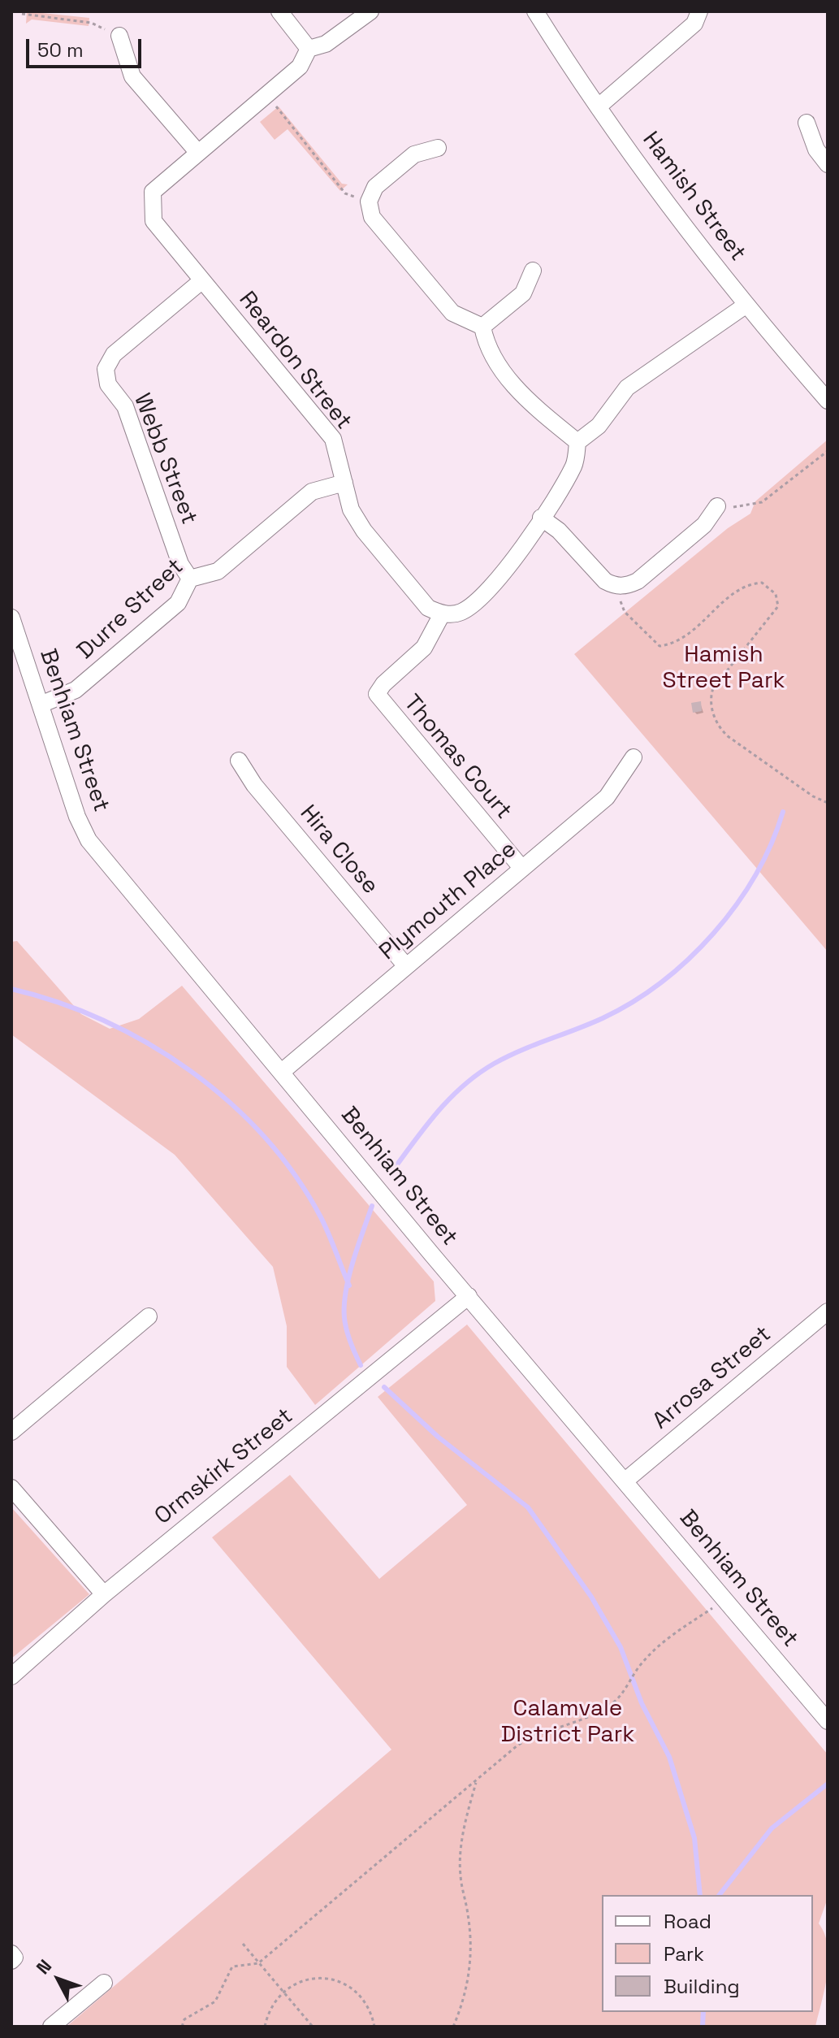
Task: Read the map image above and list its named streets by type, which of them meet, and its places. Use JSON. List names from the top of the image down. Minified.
{"streets":{"street":["Hamish Street","Reardon Street","Webb Street","Durre Street","Benhiam Street","Thomas Court","Hira Close","Plymouth Place","Arrosa Street","Ormskirk Street"]},"crossings":[["Reardon Street","Webb Street"],["Reardon Street","Durre Street"],["Reardon Street","Thomas Court"],["Webb Street","Durre Street"],["Durre Street","Benhiam Street"],["Benhiam Street","Plymouth Place"],["Benhiam Street","Arrosa Street"],["Benhiam Street","Ormskirk Street"],["Thomas Court","Plymouth Place"],["Hira Close","Plymouth Place"]],"parks":["Hamish Street Park","Calamvale District Park"],"legend":["Road","Park","Building"],"scale_bar":"50 m","north":"top left"}
